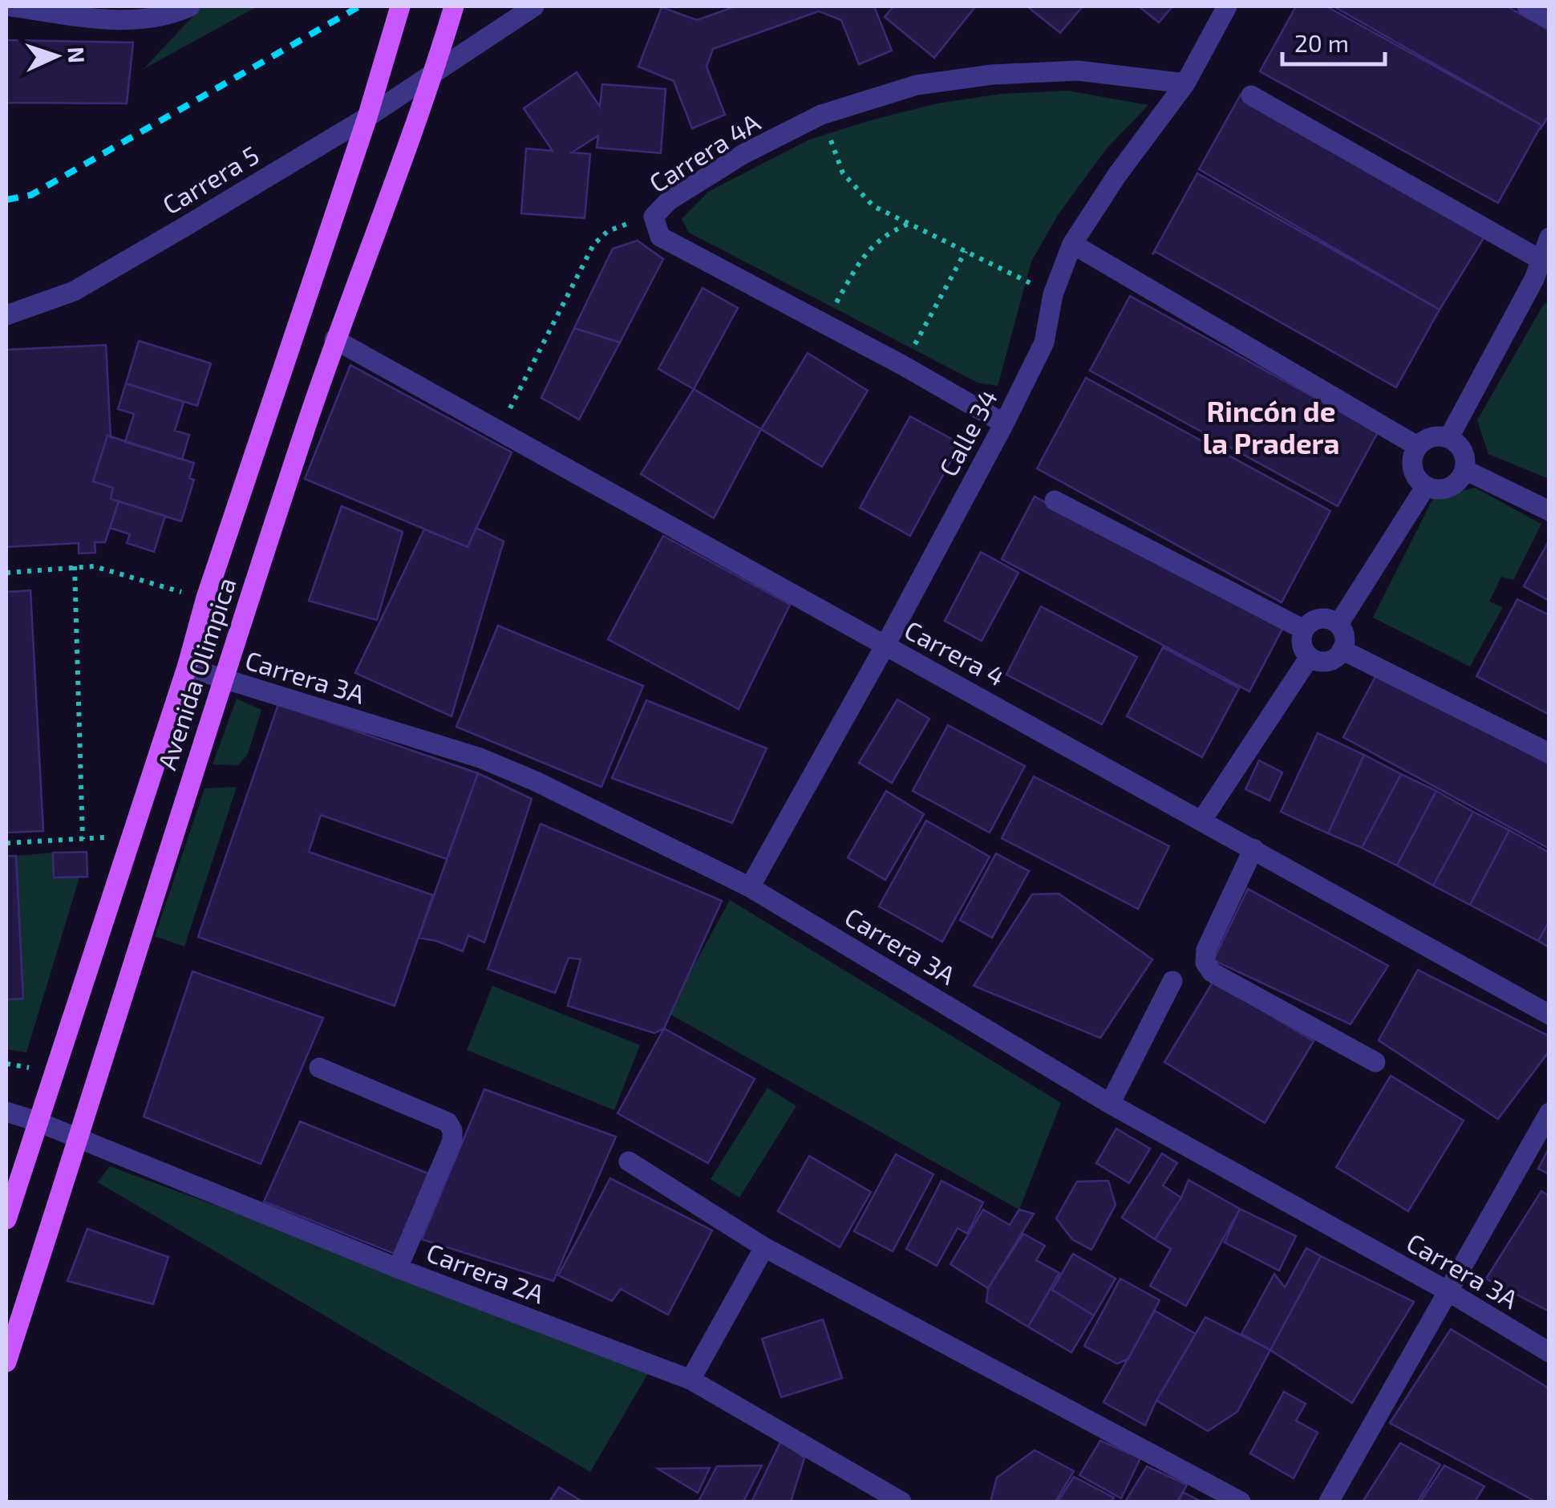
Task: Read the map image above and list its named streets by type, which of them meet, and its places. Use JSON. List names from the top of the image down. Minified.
{"streets":{"main road":["Avenida Olimpica"],"street":["Carrera 4A","Carrera 5","Calle 34","Carrera 4","Carrera 3A","Carrera 2A"]},"crossings":[["Carrera 4A","Calle 34"],["Carrera 5","Avenida Olimpica"],["Calle 34","Carrera 4"],["Calle 34","Carrera 3A"],["Carrera 4","Avenida Olimpica"],["Avenida Olimpica","Carrera 3A"],["Avenida Olimpica","Carrera 2A"]],"districts":["Rincón de la Pradera"],"scale_bar":"20 m","north":"right"}
